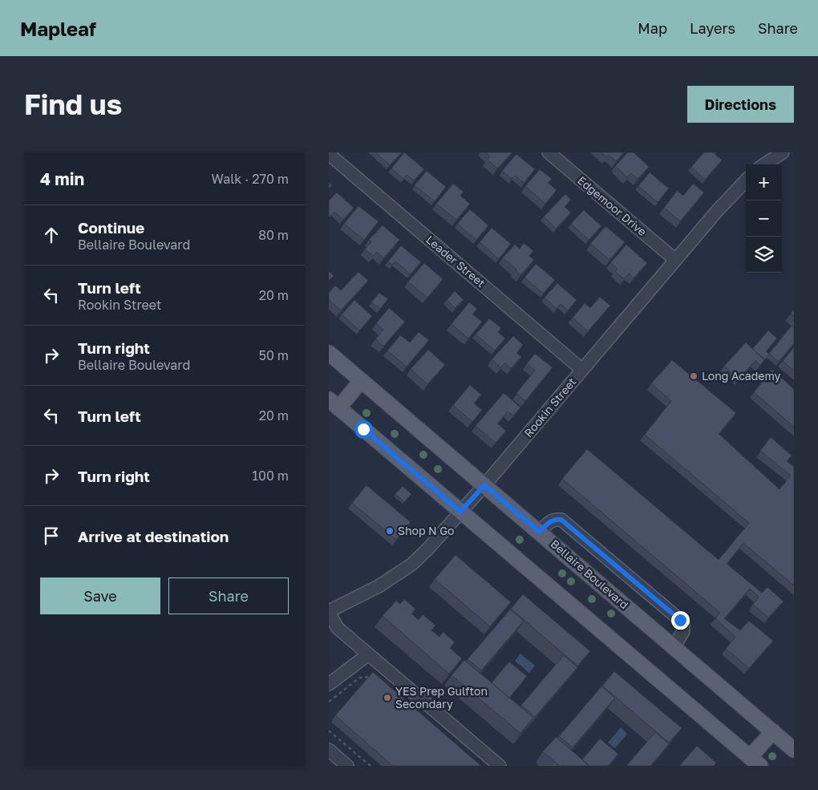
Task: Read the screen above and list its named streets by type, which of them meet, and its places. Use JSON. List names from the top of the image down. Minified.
{"streets":{"main road":["Bellaire Boulevard"],"street":["Edgemoor Drive","Leader Street","Rookin Street"]},"crossings":[["Edgemoor Drive","Rookin Street"],["Leader Street","Rookin Street"],["Rookin Street","Bellaire Boulevard"]],"places":["Long Academy","Shop N Go","YES Prep Gulfton Secondary"],"page":{"header":"Mapleaf","nav":["Map","Layers","Share"],"buttons":["Directions",["Save","Share"]],"title":"Find us","heading":["4 min","Walk · 270 m"],"map_buttons":["+","−"],"list":[["Continue","Bellaire Boulevard","80 m"],["Turn left","Rookin Street","20 m"],["Turn right","Bellaire Boulevard","50 m"],["Turn left","20 m"],["Turn right","100 m"],"Arrive at destination"]}}
